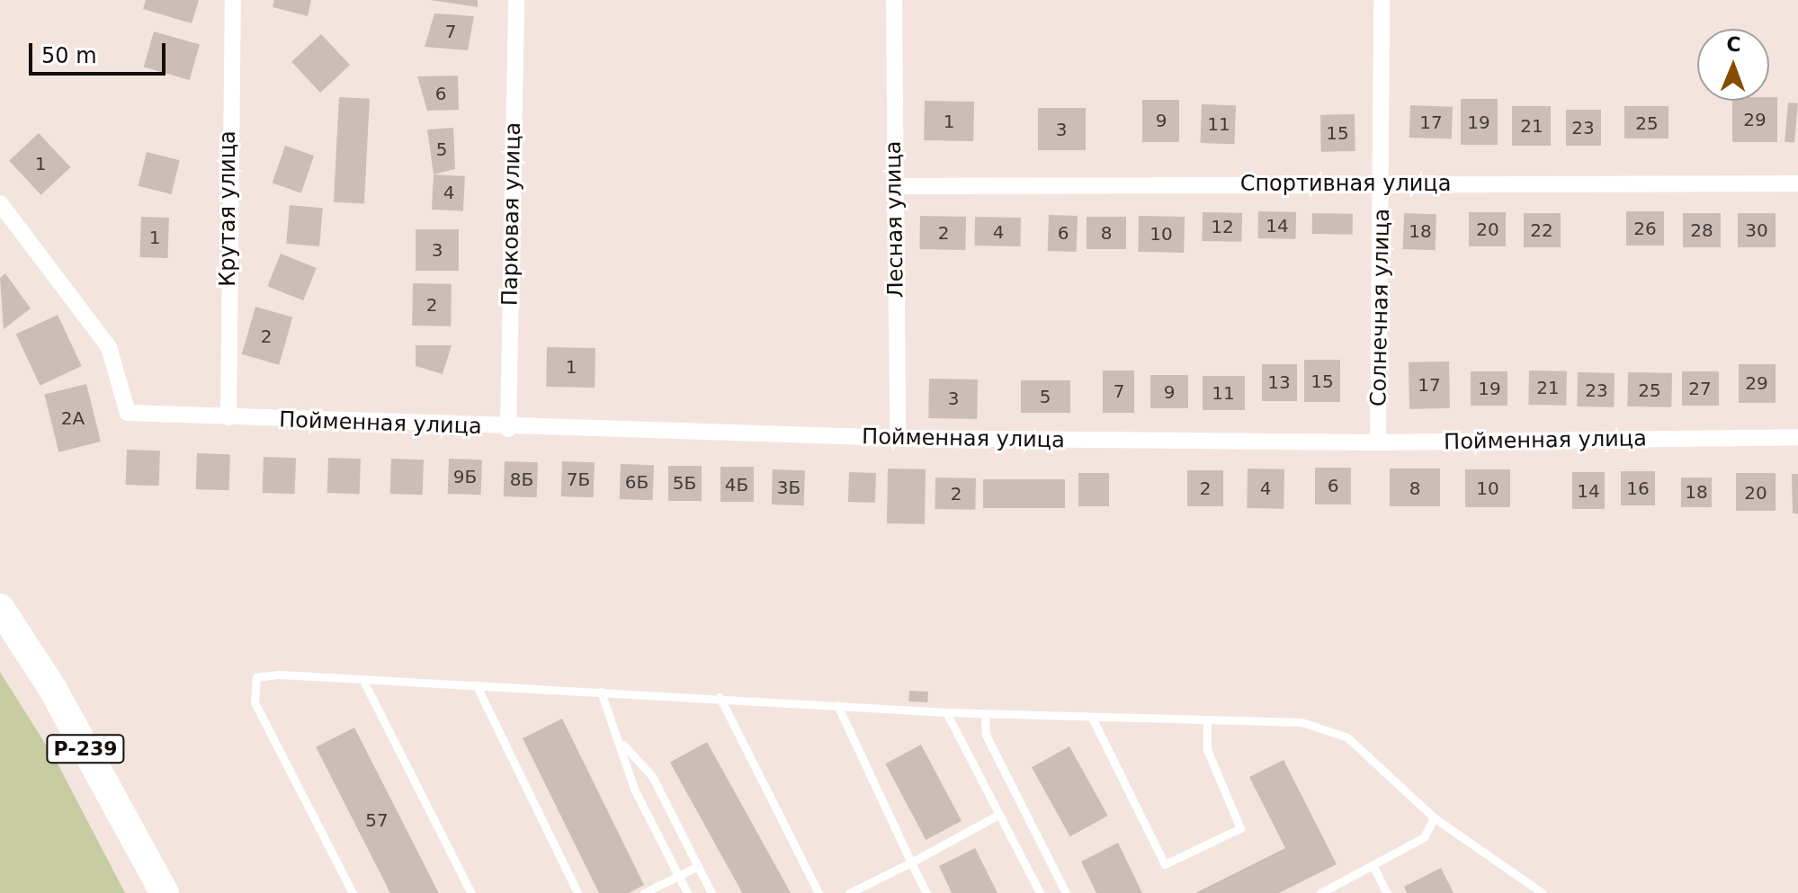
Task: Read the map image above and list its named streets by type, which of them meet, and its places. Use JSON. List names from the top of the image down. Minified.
{"streets":{"highway":["Р-239"],"street":["Спортивная улица","Крутая улица","Парковая улица","Лесная улица","Солнечная улица","Пойменная улица"]},"crossings":[["Спортивная улица","Лесная улица"],["Спортивная улица","Солнечная улица"],["Крутая улица","Пойменная улица"],["Парковая улица","Пойменная улица"],["Лесная улица","Пойменная улица"],["Солнечная улица","Пойменная улица"]],"house_numbers":["7","6","29","9","1","17","19","25","11","21","23","3","15","5","1","4","14","12","26","20","22","28","30","18","4","2","6","8","10","1","3","2","2","1","15","13","29","17","21","19","27","23","25","7","9","11","5","3","2А","9Б","8Б","7Б","6Б","5Б","4Б","6","3Б","2","4","8","10","16","14","18","20","2","57"],"scale_bar":"50 m","north":"top"}
